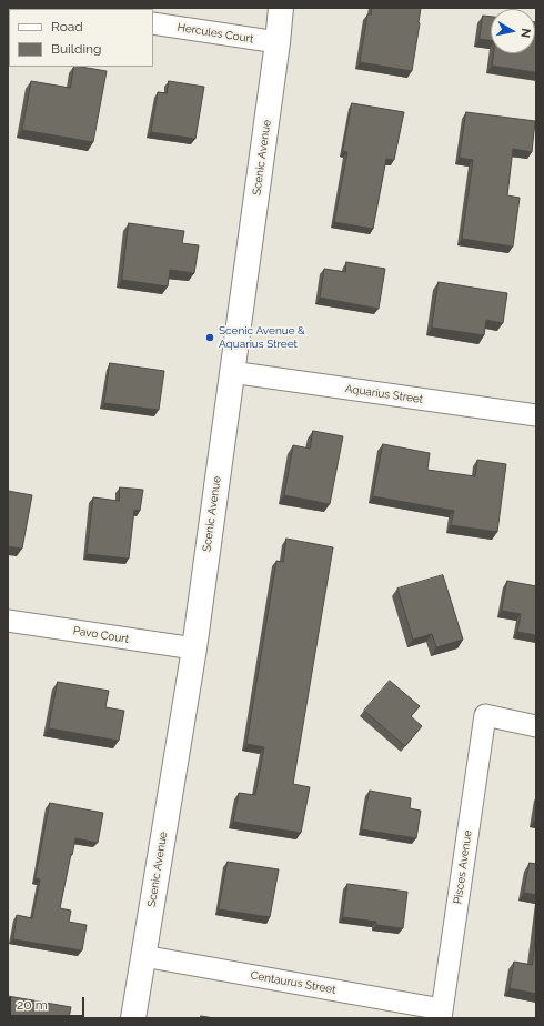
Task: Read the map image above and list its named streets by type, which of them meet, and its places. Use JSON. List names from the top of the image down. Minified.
{"streets":{"street":["Hercules Court","Scenic Avenue","Aquarius Street","Pavo Court","Pisces Avenue","Centaurus Street"]},"crossings":[["Hercules Court","Scenic Avenue"],["Scenic Avenue","Aquarius Street"],["Scenic Avenue","Pavo Court"],["Scenic Avenue","Centaurus Street"],["Pisces Avenue","Centaurus Street"]],"places":["Scenic Avenue & Aquarius Street"],"legend":["Road","Building"],"scale_bar":"20 m","north":"right"}
